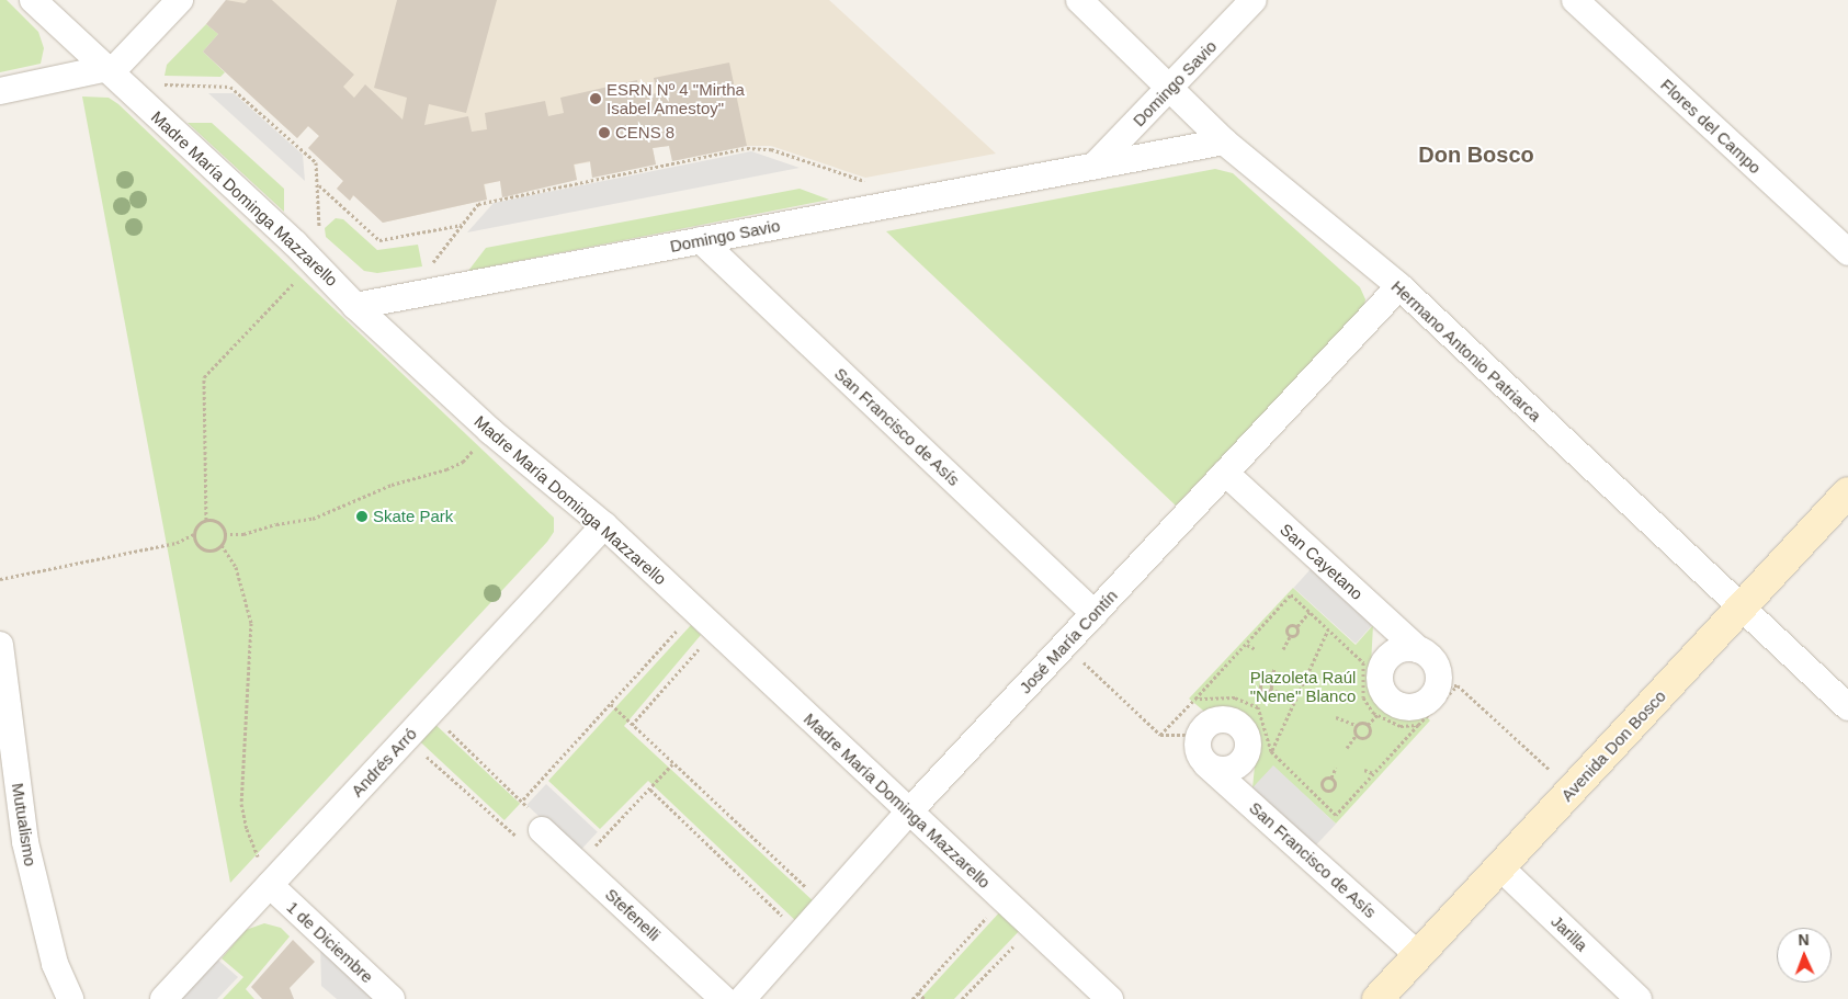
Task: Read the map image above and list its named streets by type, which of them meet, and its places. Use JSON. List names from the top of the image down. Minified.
{"streets":{"main road":["Avenida Don Bosco"],"street":["Domingo Savio","Flores del Campo","Madre María Dominga Mazzarello","Hermano Antonio Patriarca","San Francisco de Asís","San Cayetano","José María Contín","Andrés Arró","Mutualismo","Stefenelli","Jarilla","1 de Diciembre"]},"crossings":[["Domingo Savio","Madre María Dominga Mazzarello"],["Domingo Savio","Hermano Antonio Patriarca"],["Domingo Savio","San Francisco de Asís"],["Madre María Dominga Mazzarello","José María Contín"],["Madre María Dominga Mazzarello","Andrés Arró"],["Hermano Antonio Patriarca","José María Contín"],["Hermano Antonio Patriarca","Avenida Don Bosco"],["San Francisco de Asís","José María Contín"],["San Francisco de Asís","Avenida Don Bosco"],["San Cayetano","José María Contín"],["Avenida Don Bosco","Jarilla"],["Andrés Arró","1 de Diciembre"]],"districts":["Don Bosco"],"parks":["Plazoleta Raúl \"Nene\" Blanco"],"places":["ESRN Nº 4 \"Mirtha Isabel Amestoy\"","CENS 8","Skate Park"],"north":"top"}
